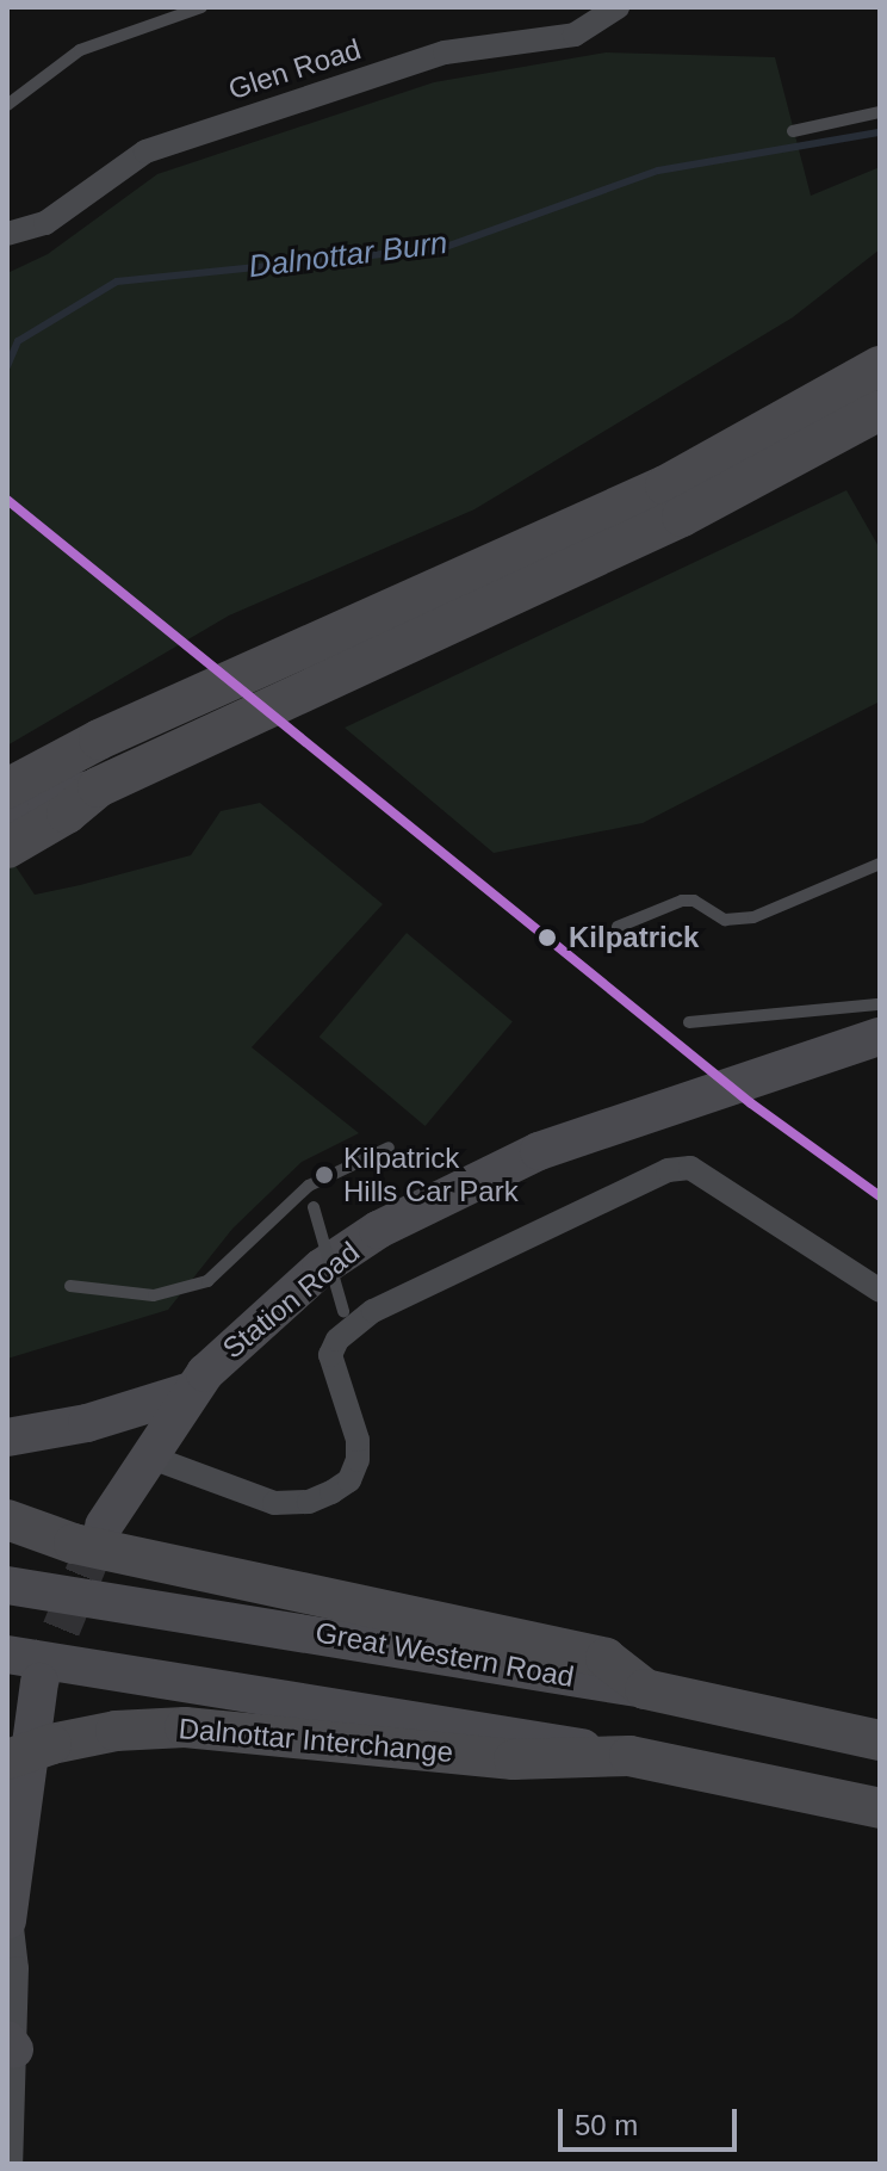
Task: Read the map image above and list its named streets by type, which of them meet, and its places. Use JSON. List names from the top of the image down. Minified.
{"streets":{"highway":["Great Western Road","Dalnottar Interchange"],"main road":["Station Road"],"street":["Glen Road"]},"water":["Dalnottar Burn"],"places":["Kilpatrick","Kilpatrick Hills Car Park"],"scale_bar":"50 m"}
